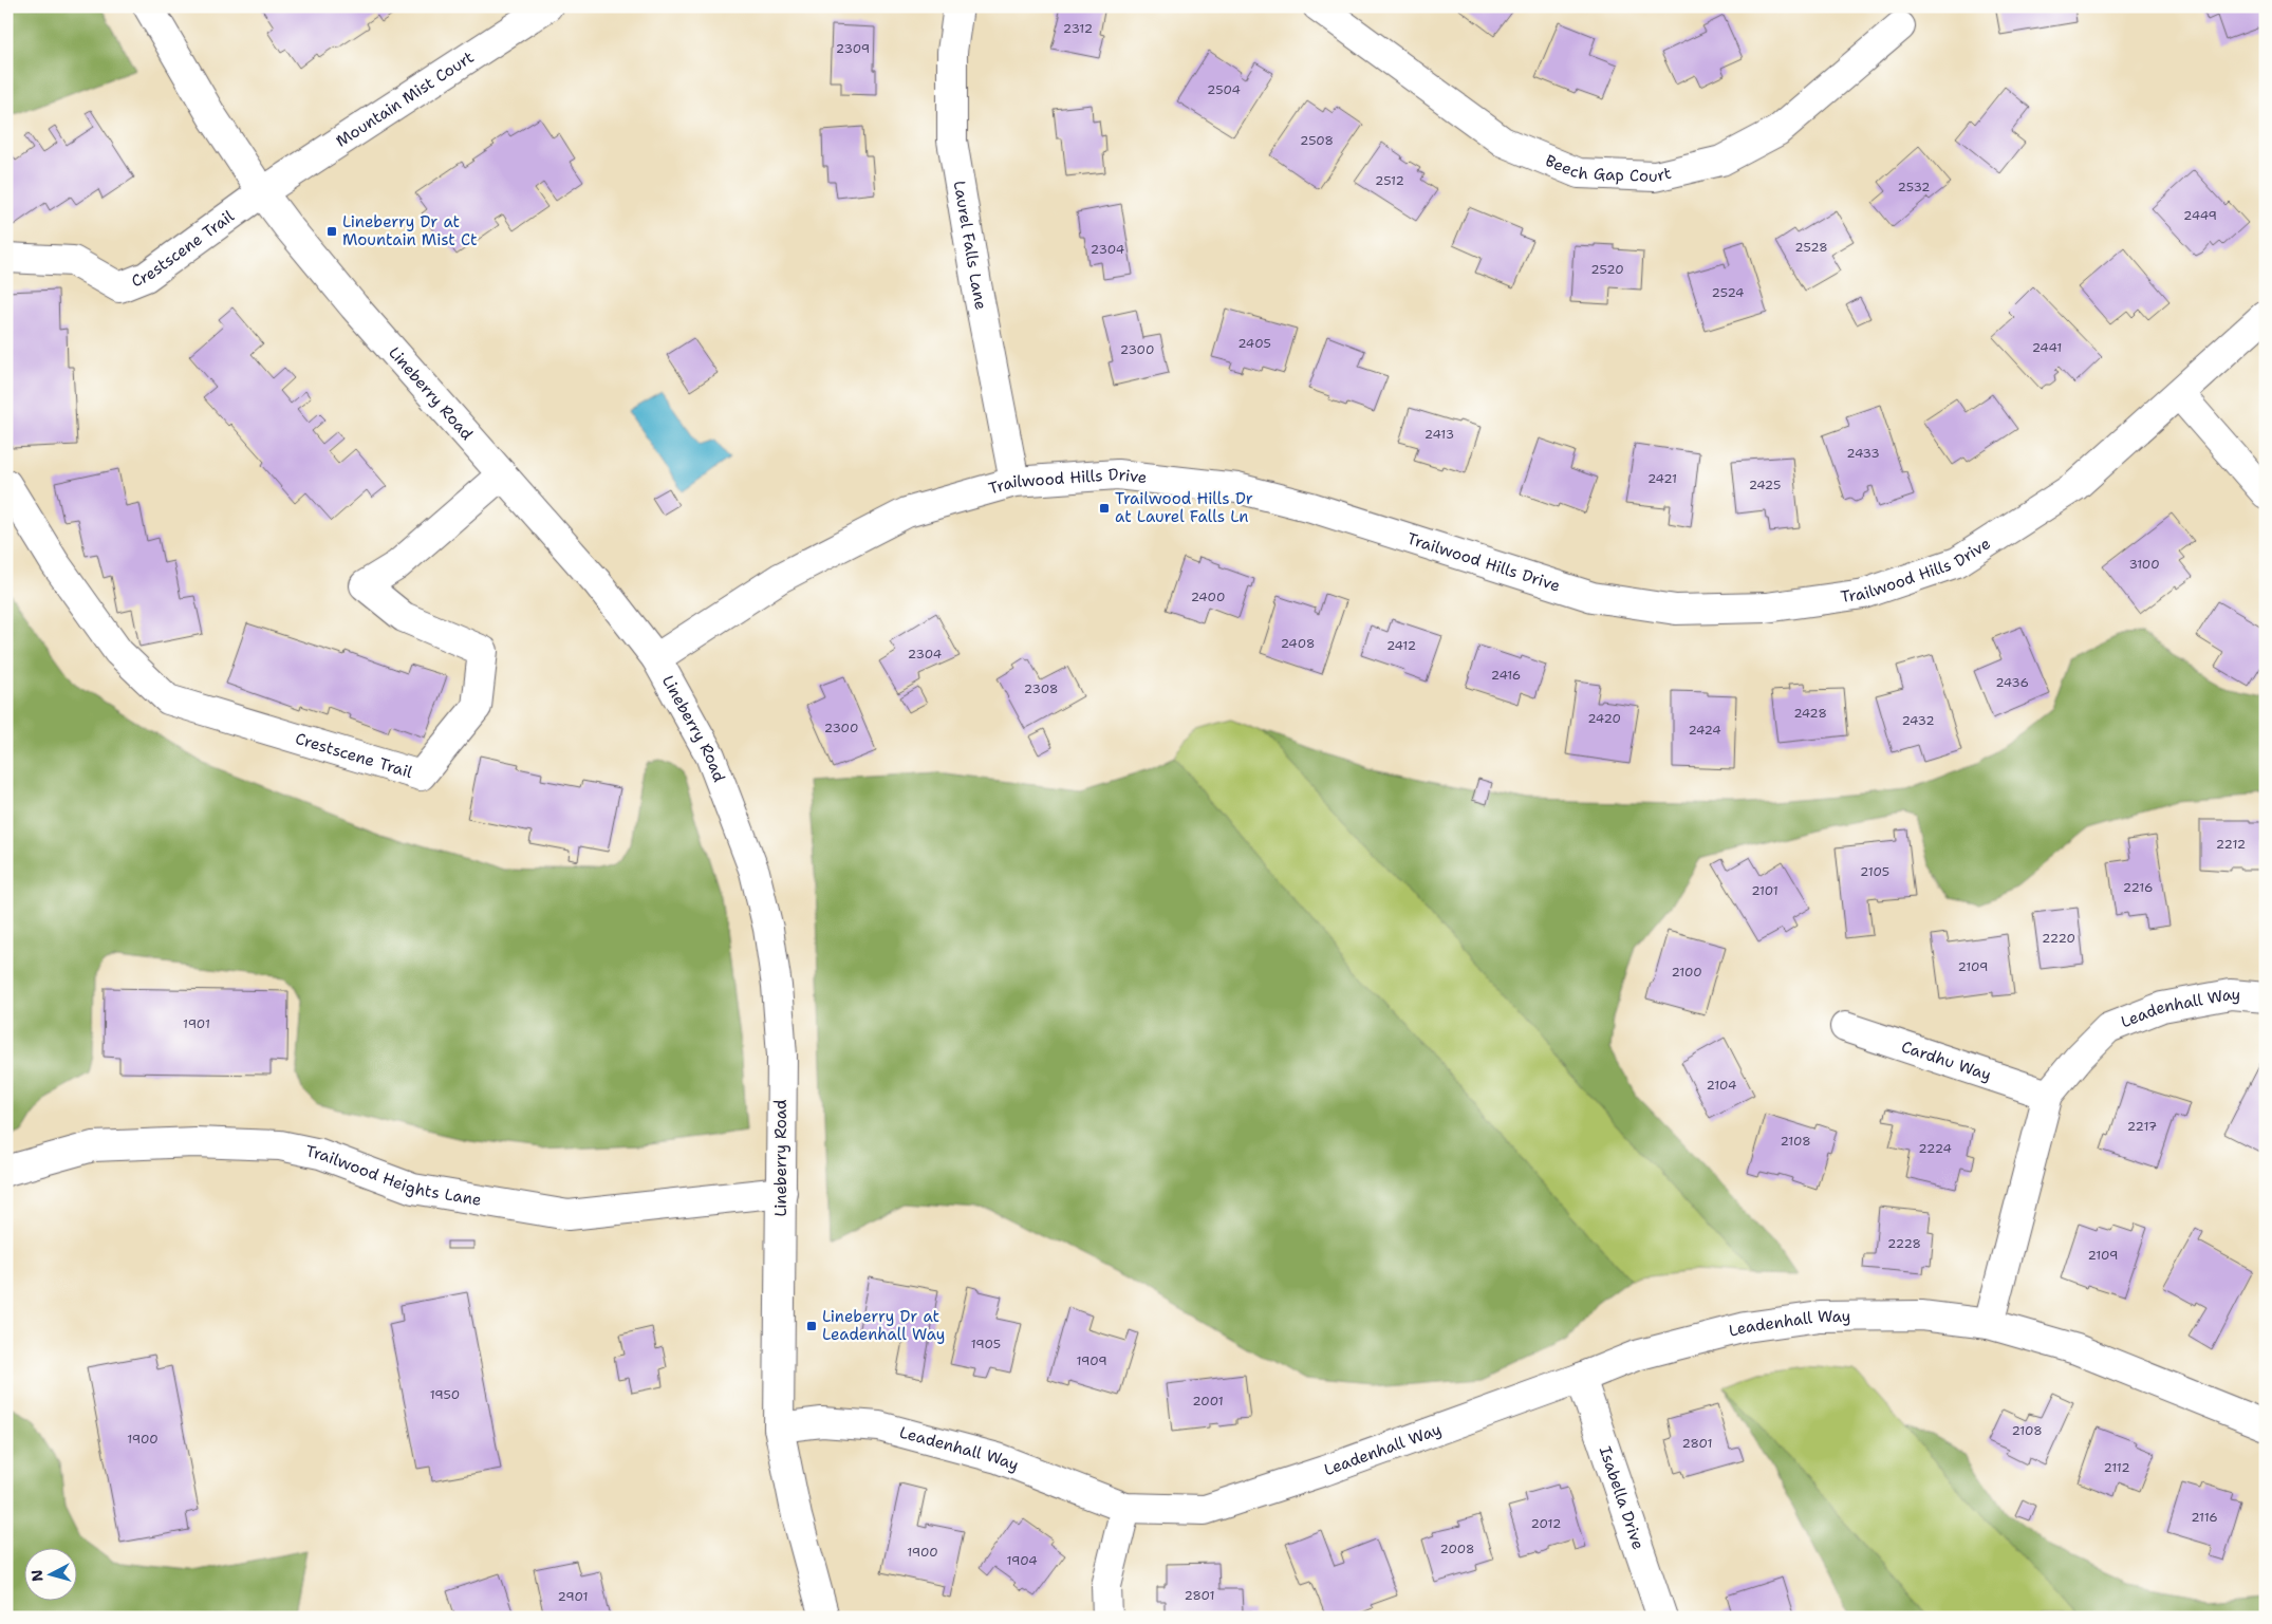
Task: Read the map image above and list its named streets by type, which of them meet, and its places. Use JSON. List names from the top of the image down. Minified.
{"streets":{"street":["Mountain Mist Court","Beech Gap Court","Laurel Falls Lane","Crestscene Trail","Lineberry Road","Trailwood Hills Drive","Leadenhall Way","Cardhu Way","Trailwood Heights Lane","Isabella Drive"]},"crossings":[["Mountain Mist Court","Crestscene Trail"],["Mountain Mist Court","Lineberry Road"],["Laurel Falls Lane","Trailwood Hills Drive"],["Crestscene Trail","Lineberry Road"],["Lineberry Road","Trailwood Hills Drive"],["Lineberry Road","Leadenhall Way"],["Lineberry Road","Trailwood Heights Lane"],["Leadenhall Way","Cardhu Way"],["Leadenhall Way","Isabella Drive"]],"places":{"transit":["Lineberry Dr at Mountain Mist Ct","Trailwood Hills Dr at Laurel Falls Ln","Lineberry Dr at Leadenhall Way"]},"house_numbers":["2312","2309","2504","2508","2512","2532","2449","2528","2304","2520","2524","2405","2441","2300","2413","2433","2421","2425","3100","2400","2408","2412","2304","2416","2436","2308","2428","2420","2432","2300","2424","2212","2105","2216","2101","2220","2109","2100","1901","2104","2217","2108","2224","2228","2109","1905","1909","1950","2001","2108","1900","2801","2112","2116","2012","2008","1900","1904","2801","2901"],"north":"left"}
